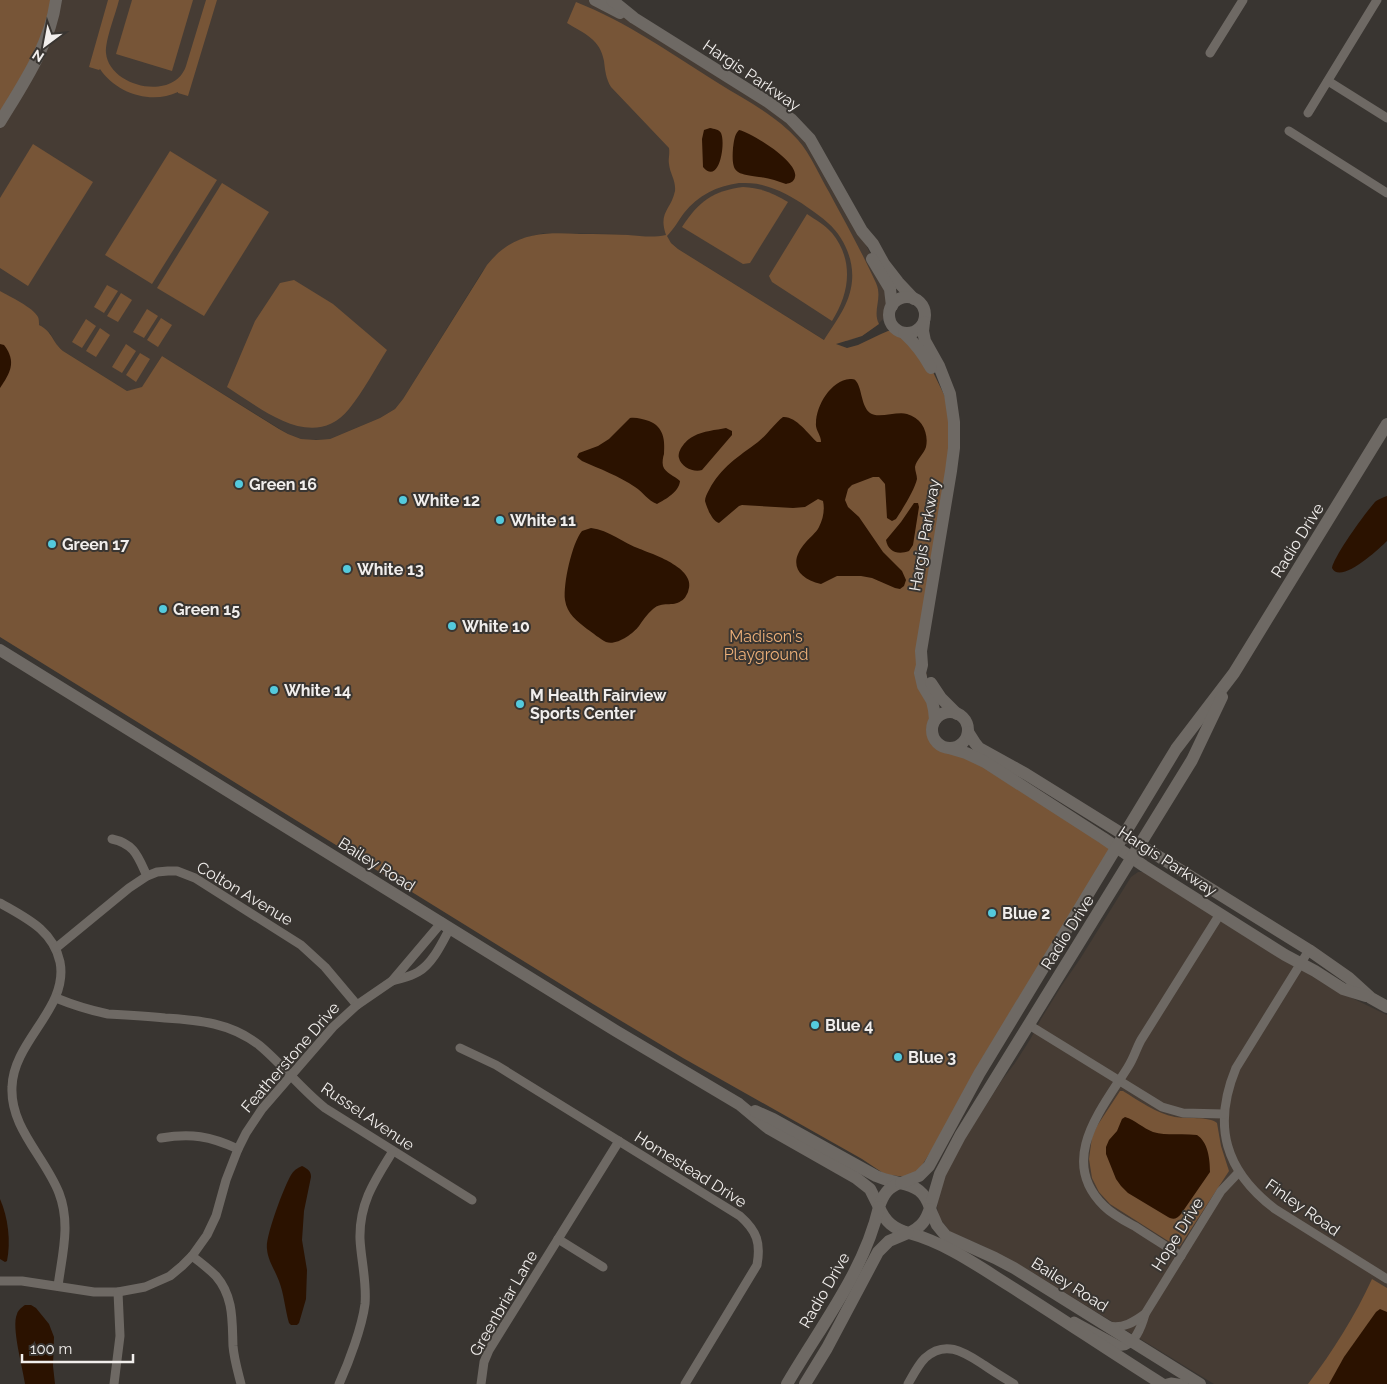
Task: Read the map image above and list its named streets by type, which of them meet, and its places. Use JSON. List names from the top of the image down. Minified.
{"streets":{"main road":["Hargis Parkway","Radio Drive","Bailey Road"],"street":["Colton Avenue","Featherstone Drive","Russel Avenue","Homestead Drive","Finley Road","Hope Drive","Greenbriar Lane"]},"crossings":[["Hargis Parkway","Radio Drive"],["Hargis Parkway","Finley Road"],["Radio Drive","Bailey Road"],["Bailey Road","Featherstone Drive"],["Bailey Road","Hope Drive"],["Colton Avenue","Featherstone Drive"],["Featherstone Drive","Russel Avenue"],["Homestead Drive","Greenbriar Lane"],["Finley Road","Hope Drive"]],"parks":["Madison's Playground"],"places":["Green 16","White 12","White 11","Green 17","White 13","Green 15","White 10","White 14","M Health Fairview Sports Center","Blue 2","Blue 4","Blue 3"],"scale_bar":"100 m","north":"bottom left"}
